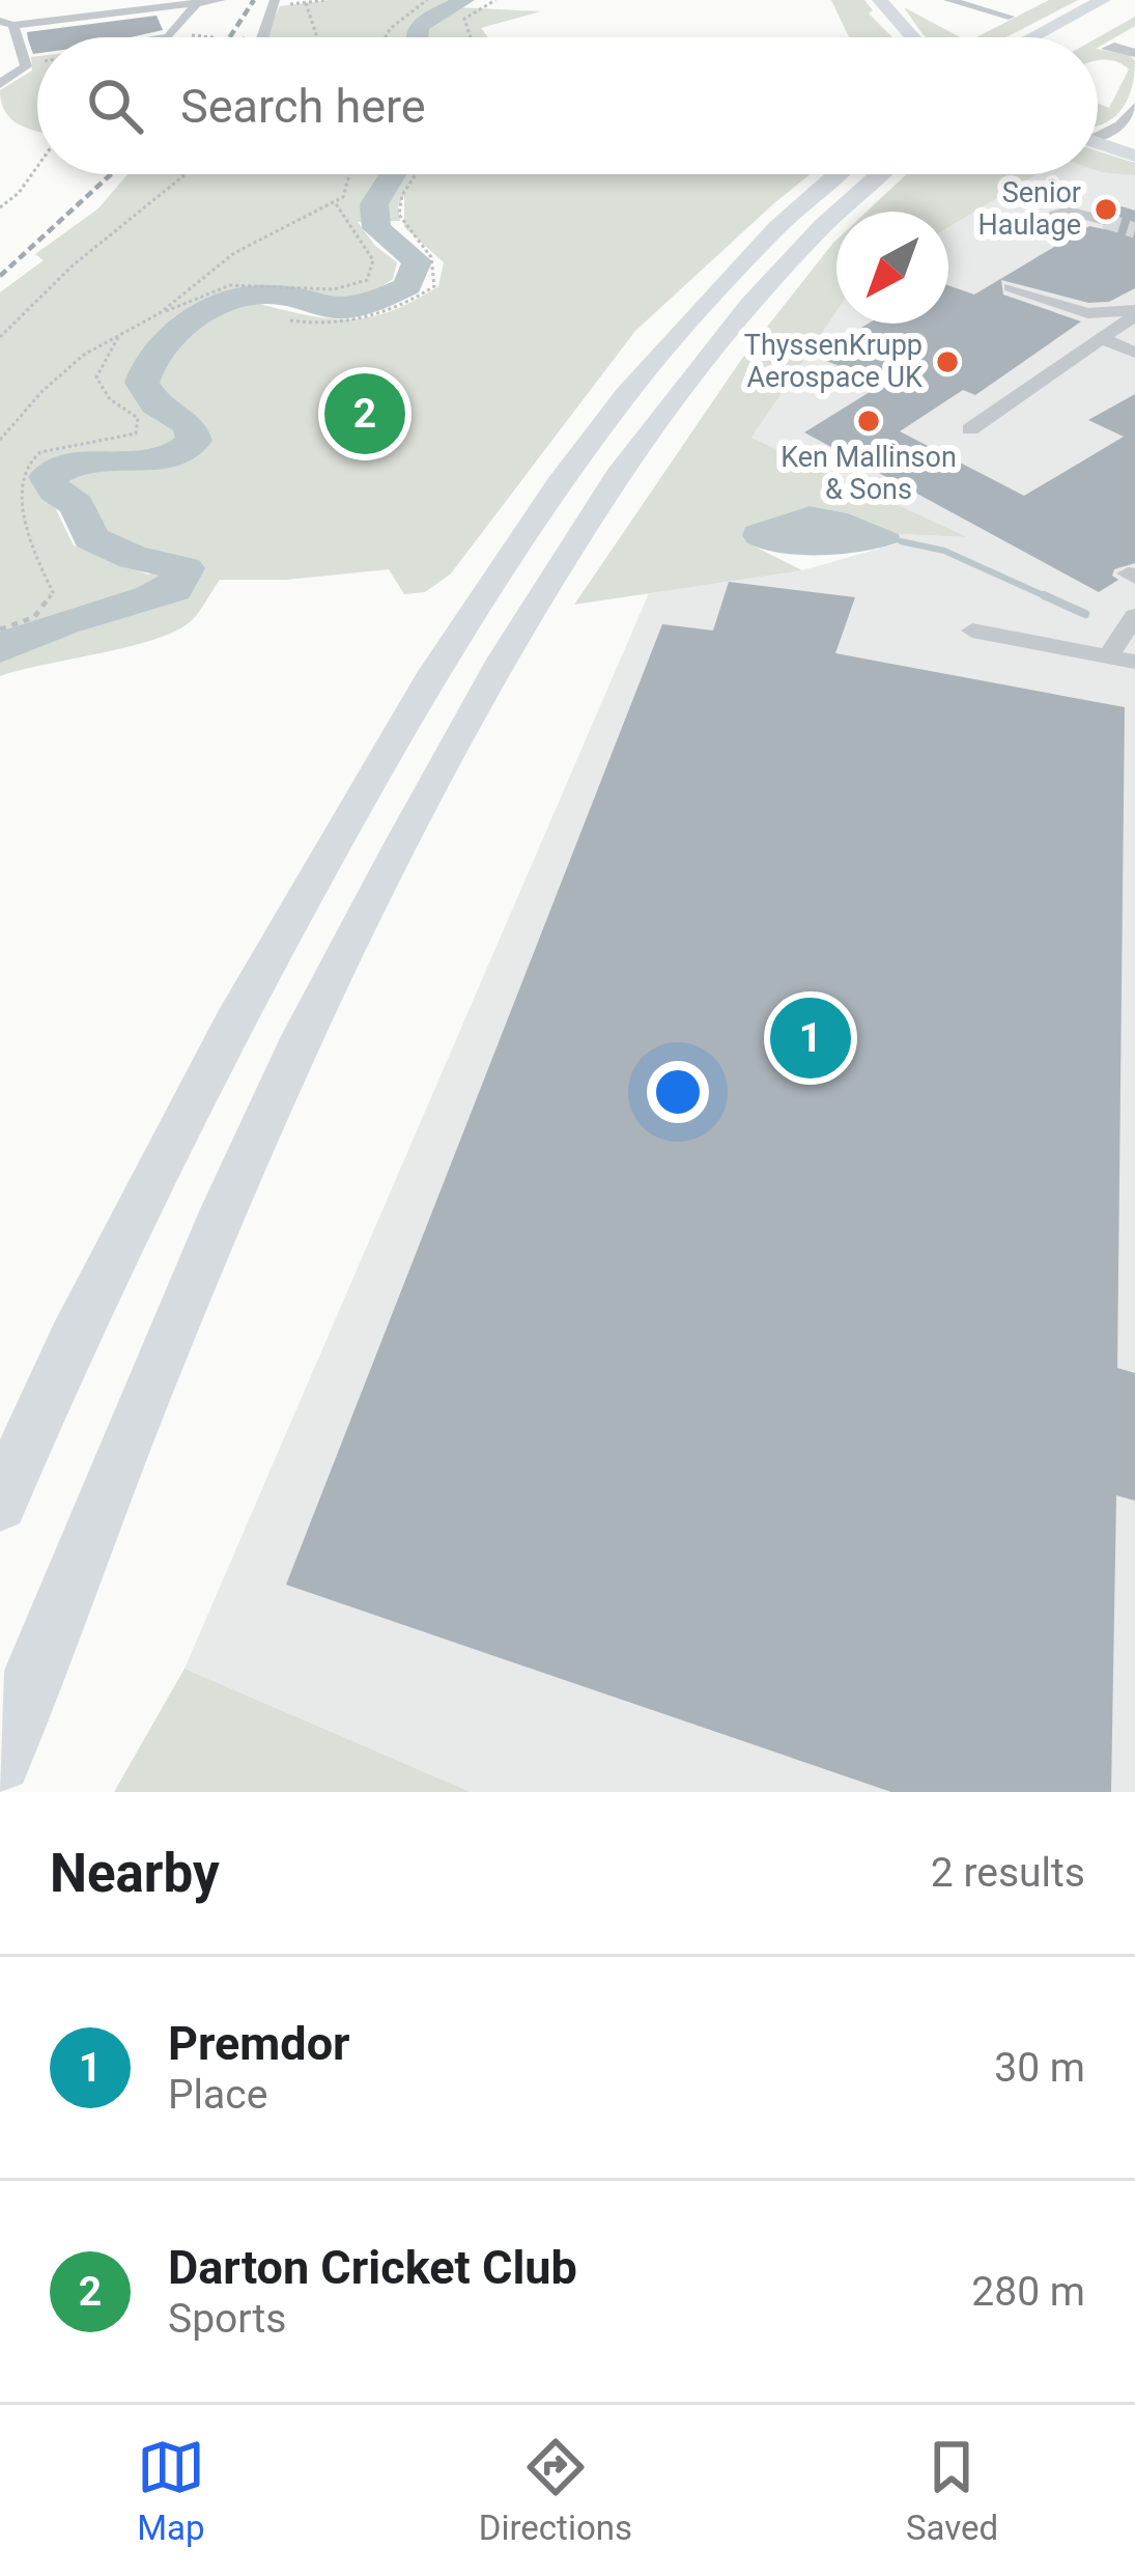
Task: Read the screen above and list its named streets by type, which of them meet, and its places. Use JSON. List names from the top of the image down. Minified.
{"places":["Senior Haulage","ThyssenKrupp Aerospace UK","Ken Mallinson & Sons"],"north":"bottom left","page":{"search":"Search here","pins":["2","1"],"heading":["Nearby","2 results"],"list":[{"mark":"1","name":"Premdor","note":"Place","value":"30 m"},{"mark":"2","name":"Darton Cricket Club","note":"Sports","value":"280 m"}],"nav":["Map","Directions","Saved"]}}
